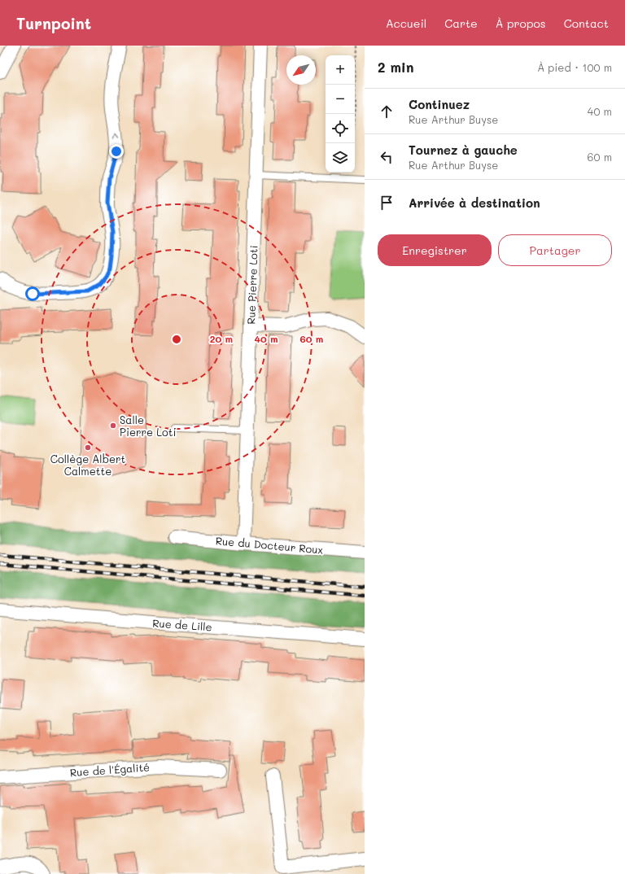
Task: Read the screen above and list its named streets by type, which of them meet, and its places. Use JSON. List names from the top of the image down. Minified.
{"streets":{"street":["Rue Pierre Loti","Rue du Docteur Roux","Rue de Lille","Rue de l'Égalité"]},"crossings":[["Rue Pierre Loti","Rue du Docteur Roux"]],"places":["Salle Pierre Loti","Collège Albert Calmette"],"north":"bottom left","page":{"header":"Turnpoint","nav":["Accueil","Carte","À propos","Contact"],"heading":["2 min","À pied · 100 m"],"map_buttons":["+","−"],"list":[["Continuez","Rue Arthur Buyse","40 m"],["Tournez à gauche","Rue Arthur Buyse","60 m"],"Arrivée à destination"],"buttons":["Enregistrer","Partager"]},"rings":["20 m","40 m","60 m"]}
